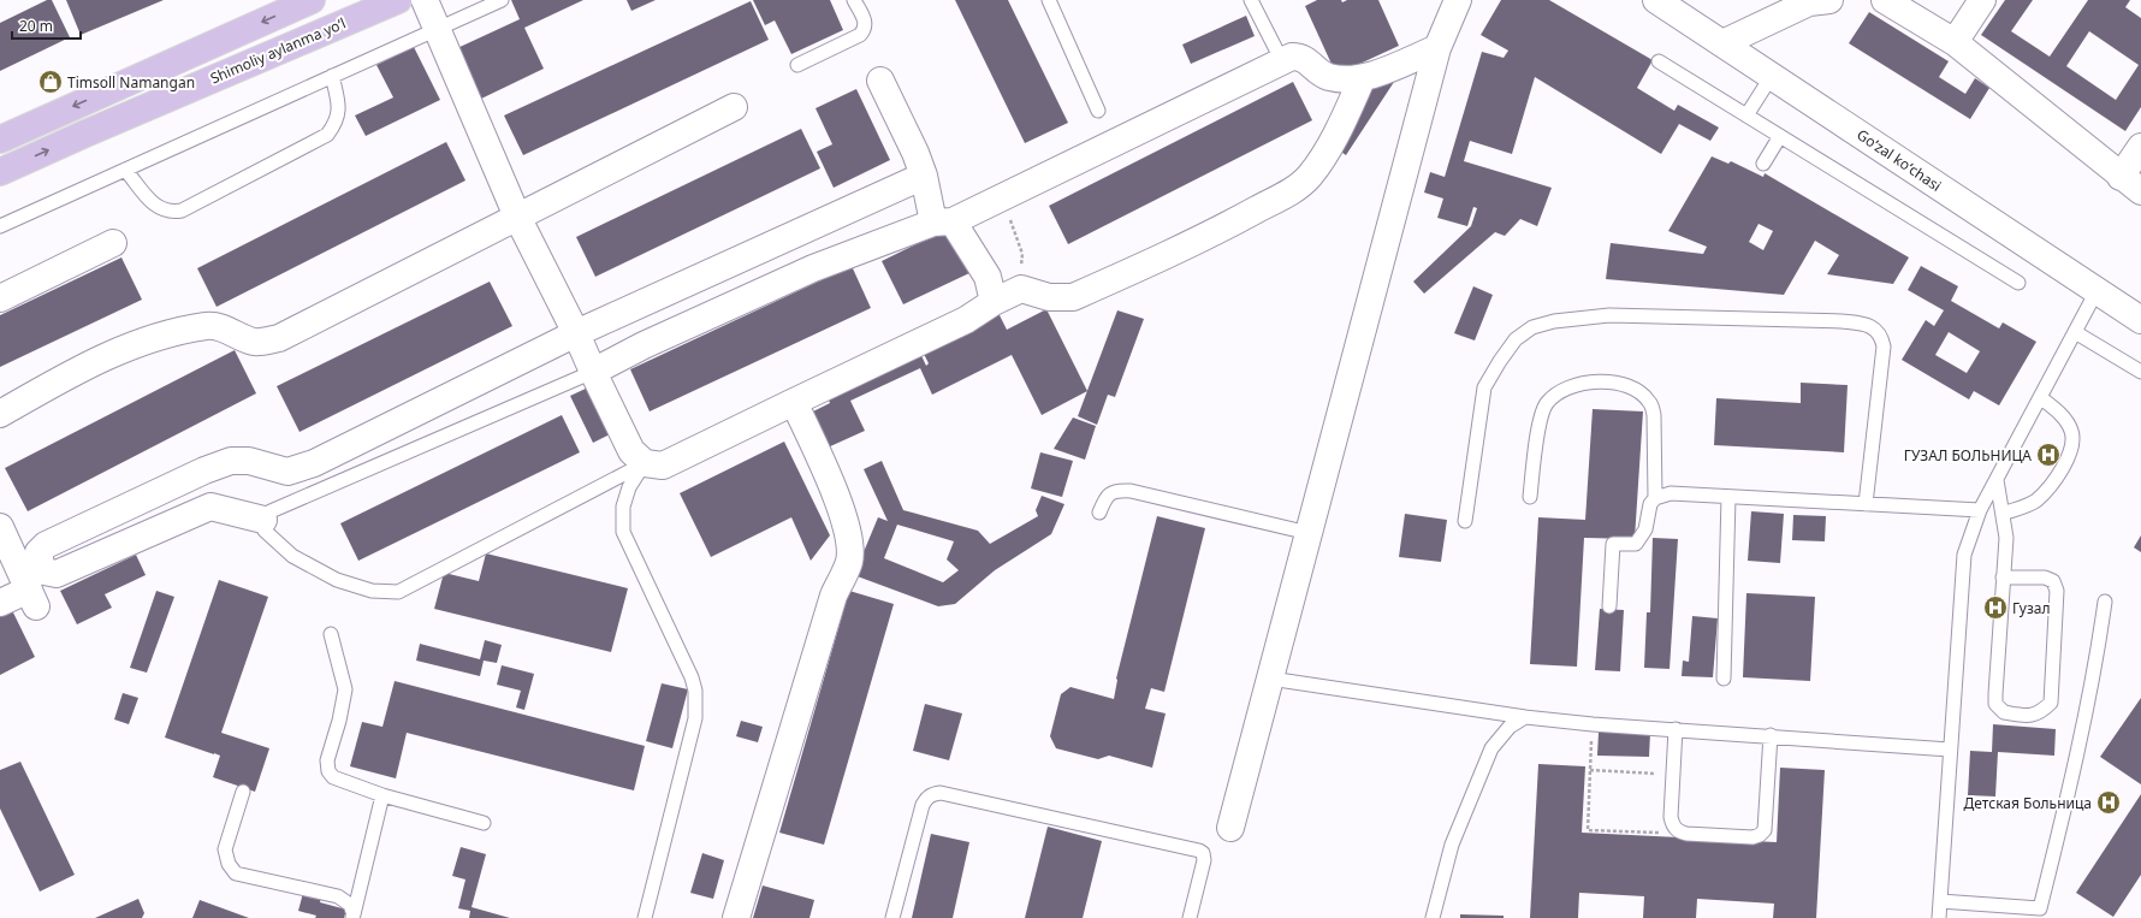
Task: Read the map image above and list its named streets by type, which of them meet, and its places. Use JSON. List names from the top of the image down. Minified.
{"streets":{"main road":["Shimoliy aylanma yoʻl"],"street":["Goʻzal koʻchasi"]},"places":{"shop":["Timsoll Namangan"],"hospital":["ГУЗАЛ БОЛЬНИЦА","Гузал","Детская Больница"]},"scale_bar":"20 m"}
